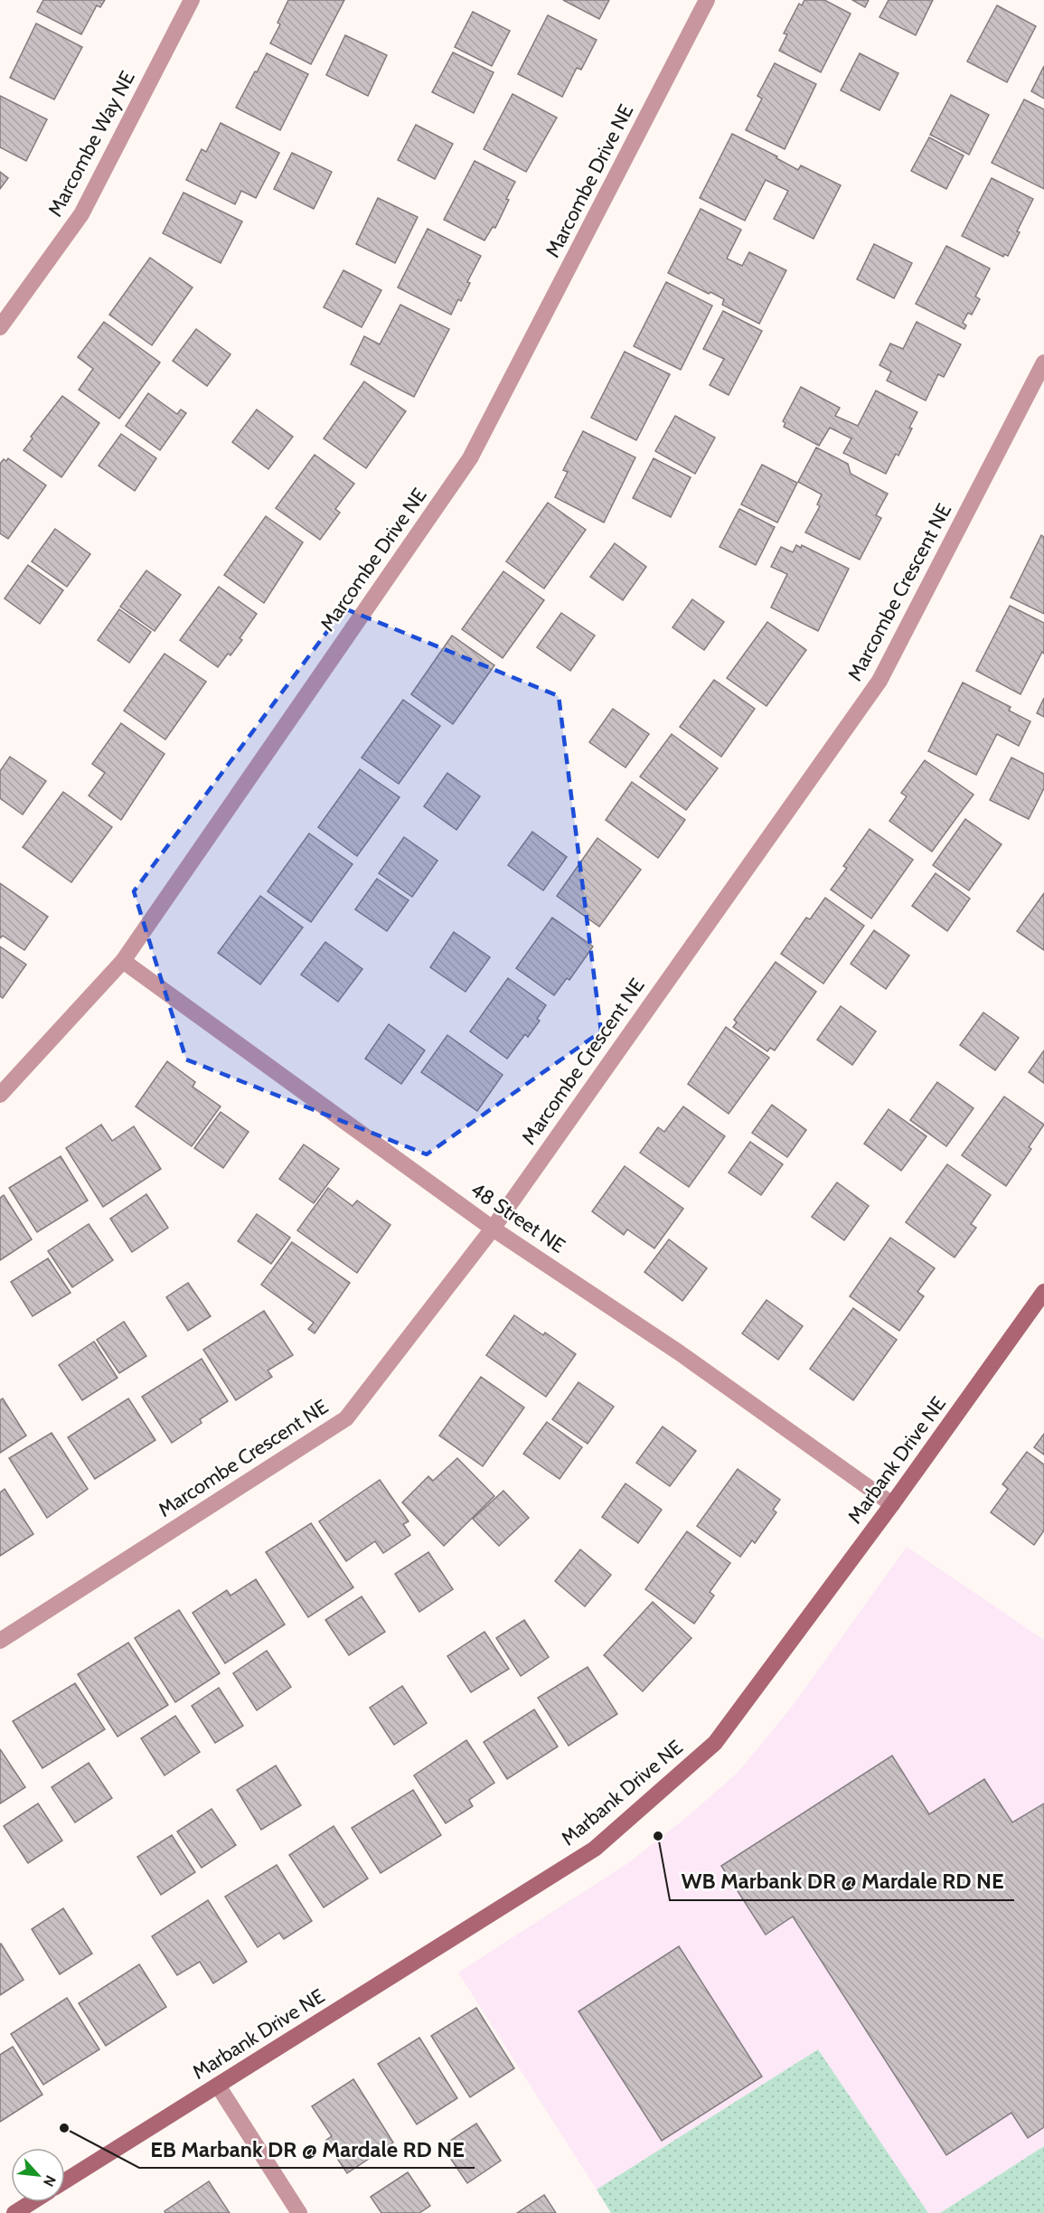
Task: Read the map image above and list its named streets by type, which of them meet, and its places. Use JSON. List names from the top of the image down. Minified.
{"streets":{"street":["Marcombe Way NE","Marcombe Drive NE","Marcombe Crescent NE","48 Street NE","Marbank Drive NE"]},"crossings":[["Marcombe Drive NE","48 Street NE"],["Marcombe Crescent NE","48 Street NE"],["48 Street NE","Marbank Drive NE"]],"places":["WB Marbank DR @ Mardale RD NE","EB Marbank DR @ Mardale RD NE"],"north":"bottom right"}
